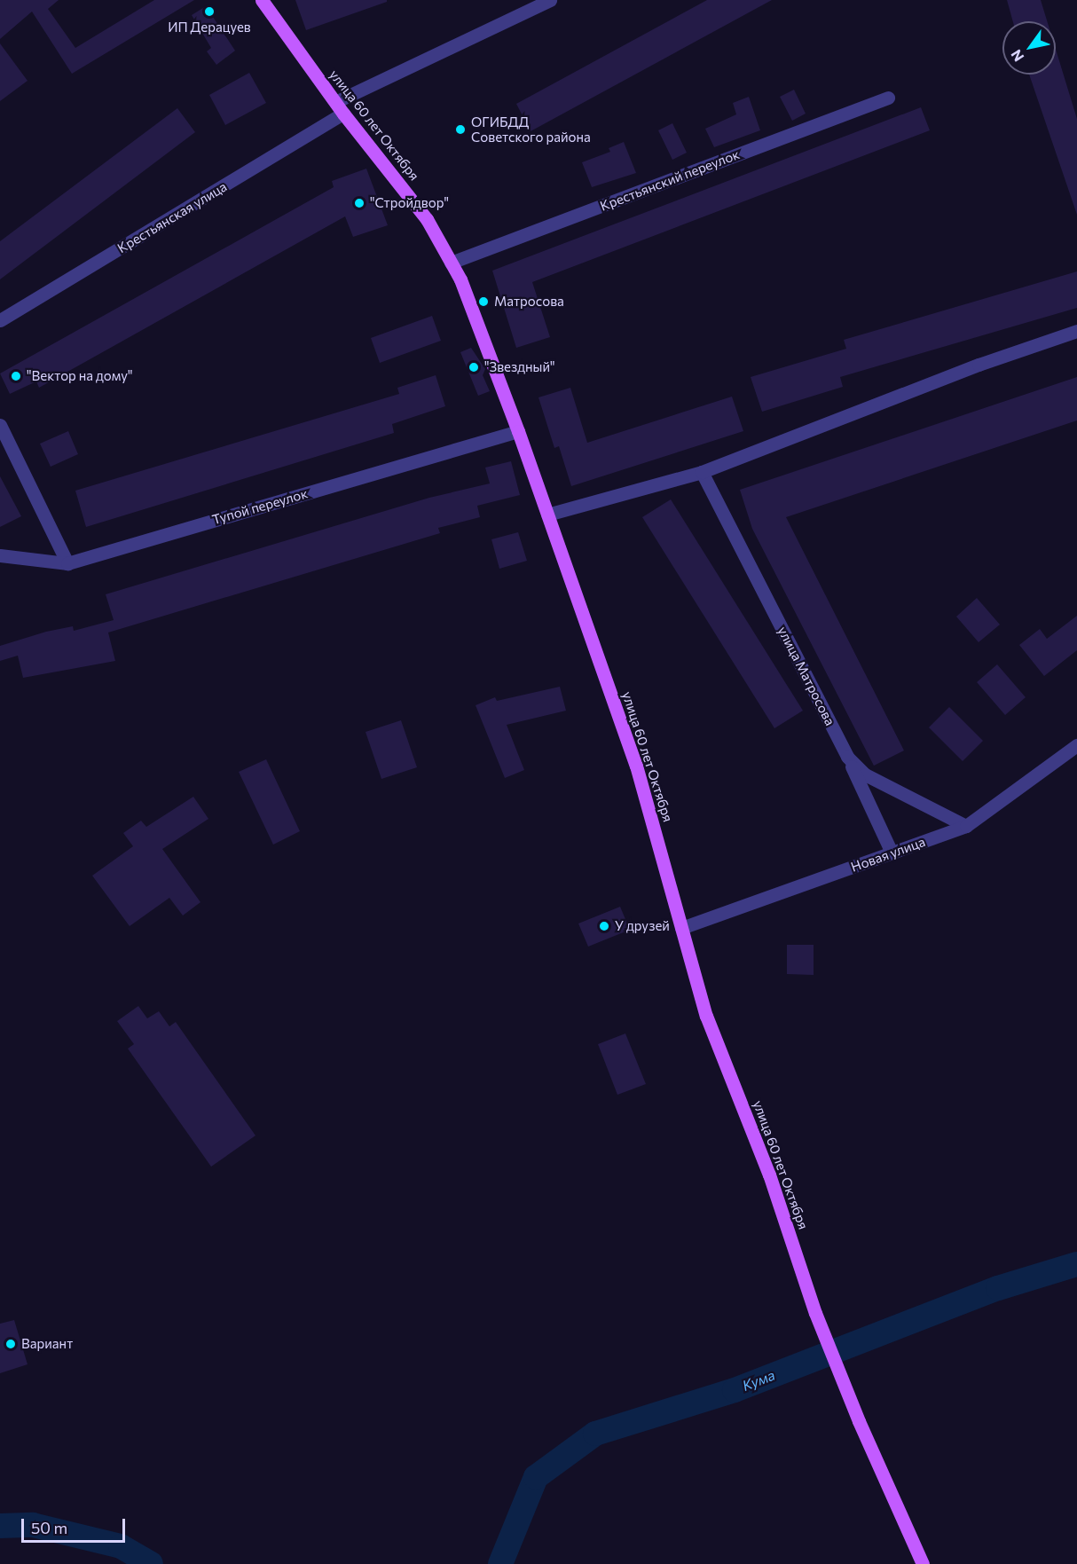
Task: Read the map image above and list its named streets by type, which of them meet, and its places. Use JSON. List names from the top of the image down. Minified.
{"streets":{"main road":["улица 60 лет Октября"],"street":["Крестьянский переулок","Крестьянская улица","Тупой переулок","улица Матросова","Новая улица"]},"crossings":[["улица 60 лет Октября","Крестьянский переулок"],["улица 60 лет Октября","Крестьянская улица"],["улица 60 лет Октября","Тупой переулок"],["улица 60 лет Октября","Новая улица"],["улица Матросова","Новая улица"]],"water":["Кума"],"places":["ИП Дерацуев","ОГИБДД Советского района","\"Стройдвор\"","Матросова","\"Звездный\"","\"Вектор на дому\"","У друзей","Вариант"],"scale_bar":"50 m","north":"bottom left"}
